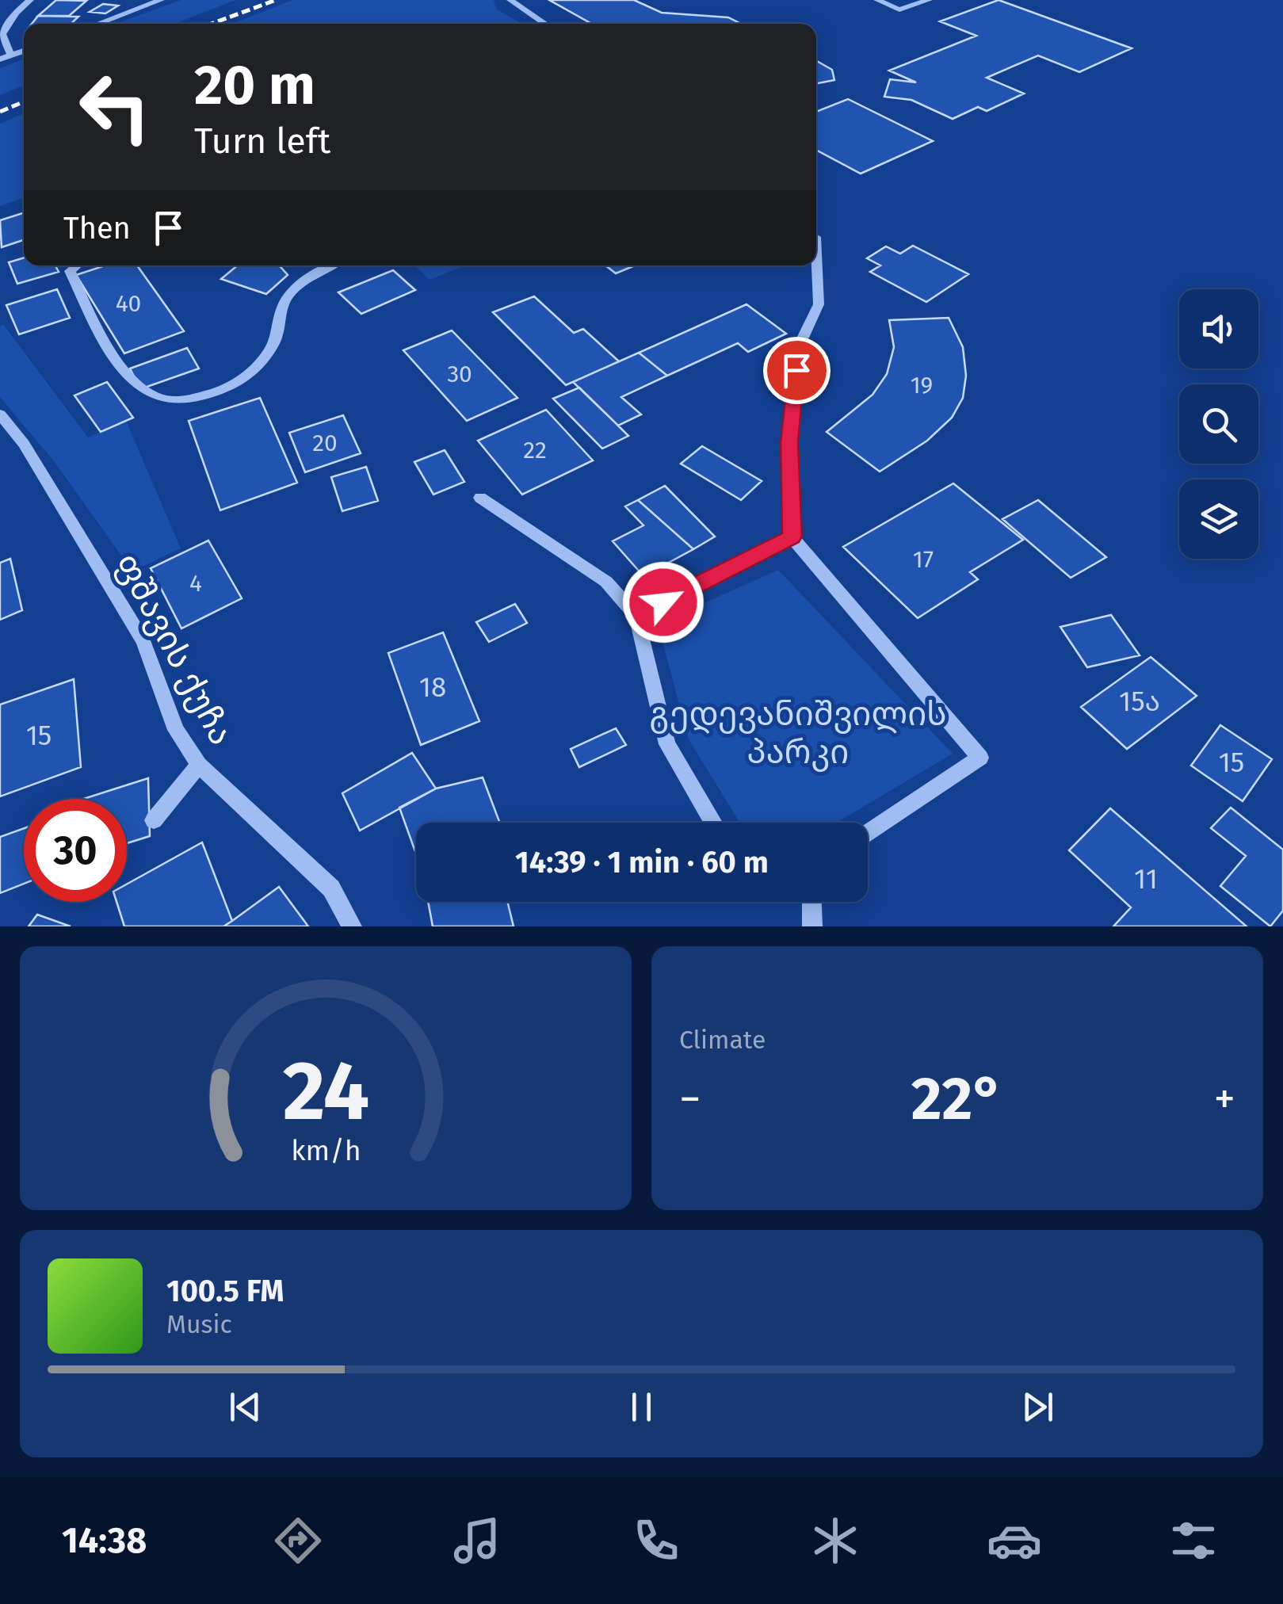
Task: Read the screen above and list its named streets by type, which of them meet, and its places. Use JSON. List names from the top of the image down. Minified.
{"streets":{"street":["ფშავის ქუჩა"]},"parks":["გედევანიშვილის პარკი"],"house_numbers":["40","30","19","20","22","17","4","18","15ა","15","15","11"],"page":{"turn":["20 m","Turn left"],"then":"Then","limit":"30","trip":"14:39 · 1 min · 60 m","tile":"Climate","heat":["−","22°","+"],"song":["100.5 FM","Music"],"tabs":"14:38","gauge":["24","km/h"]}}
